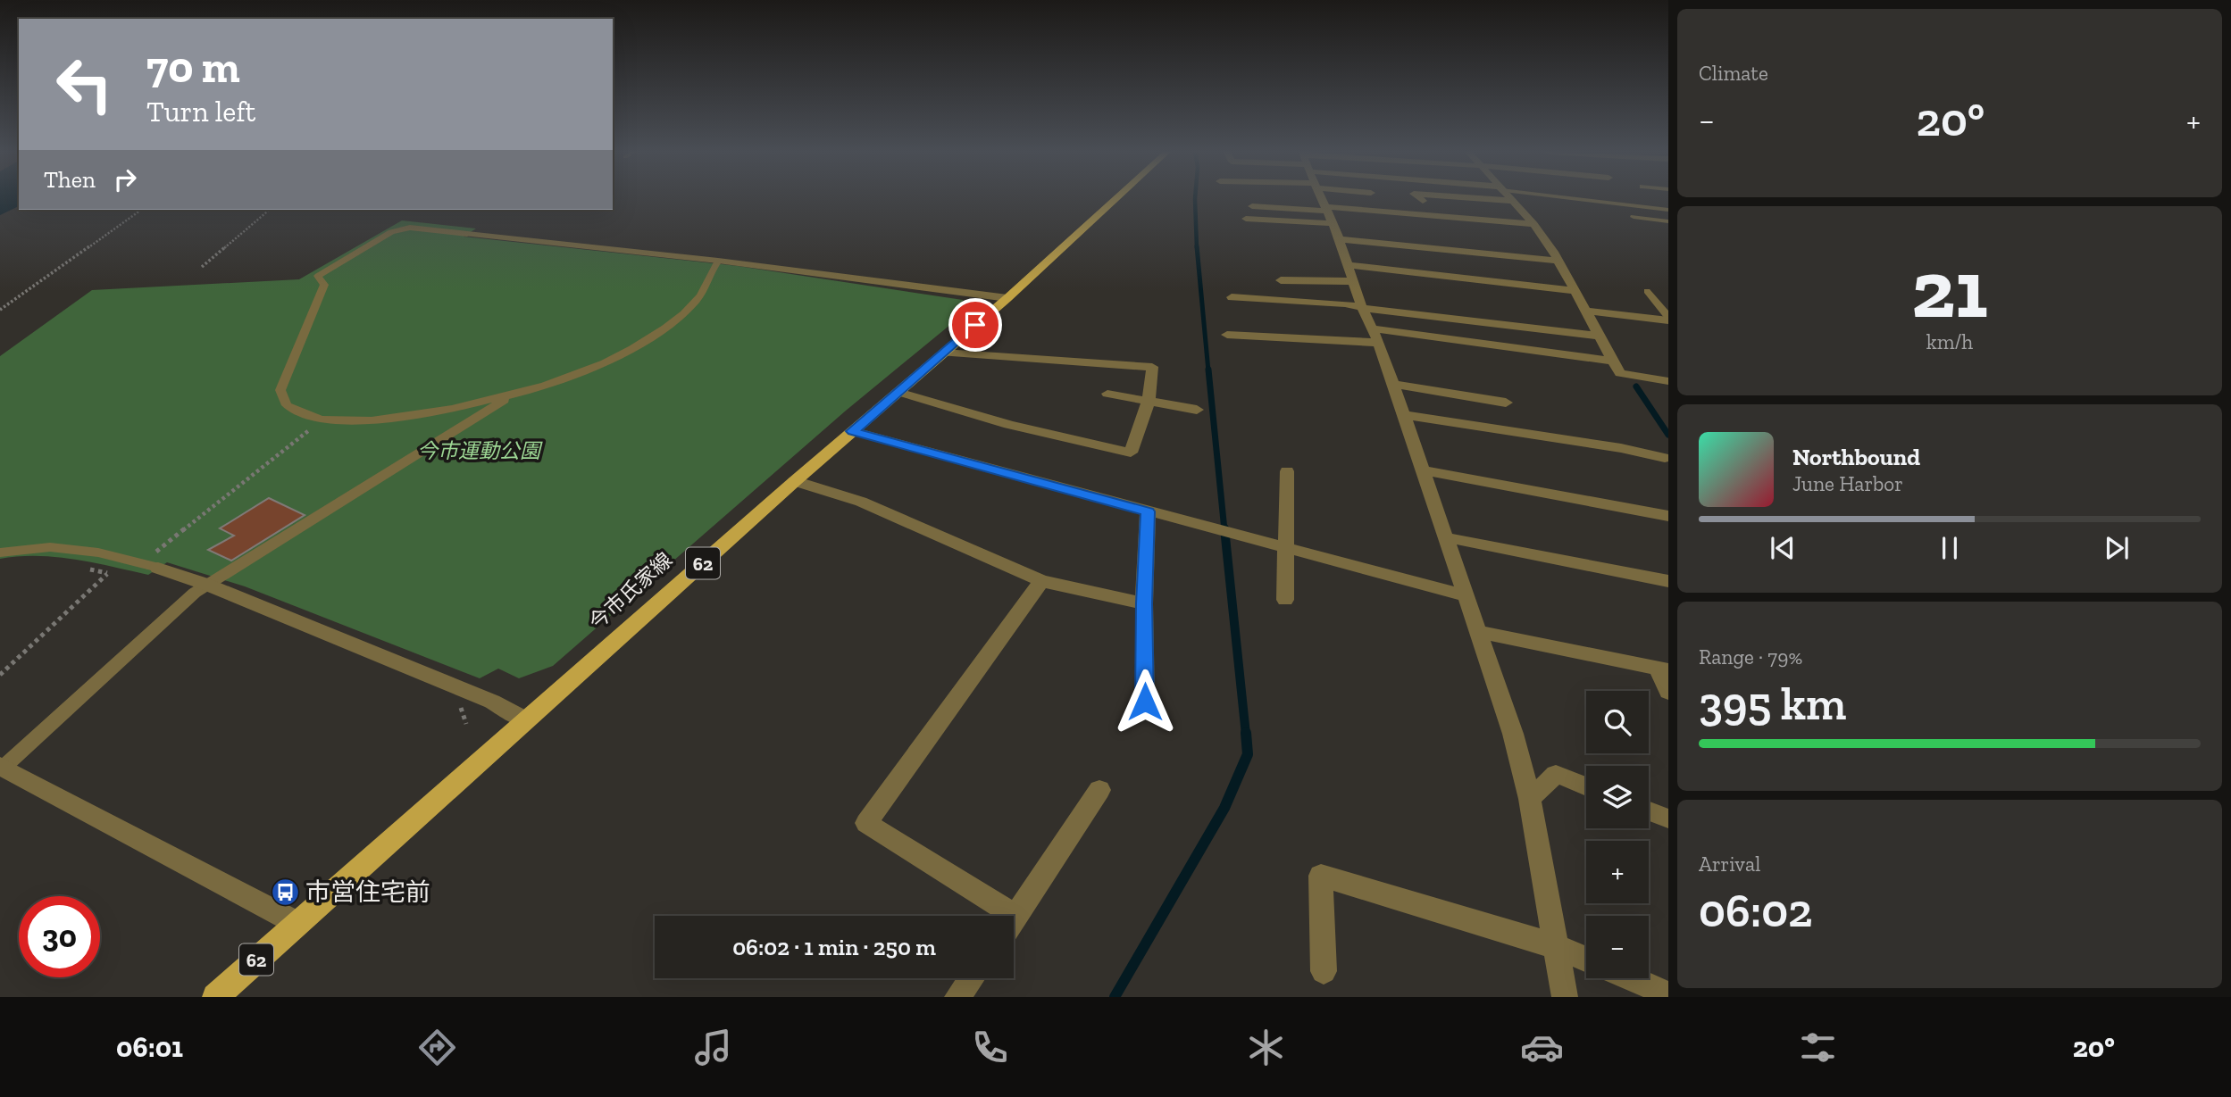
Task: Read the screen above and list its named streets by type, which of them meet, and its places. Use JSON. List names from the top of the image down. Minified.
{"streets":{"main road":["62","今市氏家線"]},"parks":["今市運動公園"],"places":{"bus stop":["市営住宅前"]},"page":{"tile":["Climate",["21","km/h"],["Range · 79%","395 km"],["Arrival","06:02"]],"turn":["70 m","Turn left"],"heat":["−","20°","+"],"then":"Then","song":["Northbound","June Harbor"],"map_buttons":["+","−"],"limit":"30","trip":"06:02 · 1 min · 250 m","tabs":["06:01","20°"]}}
